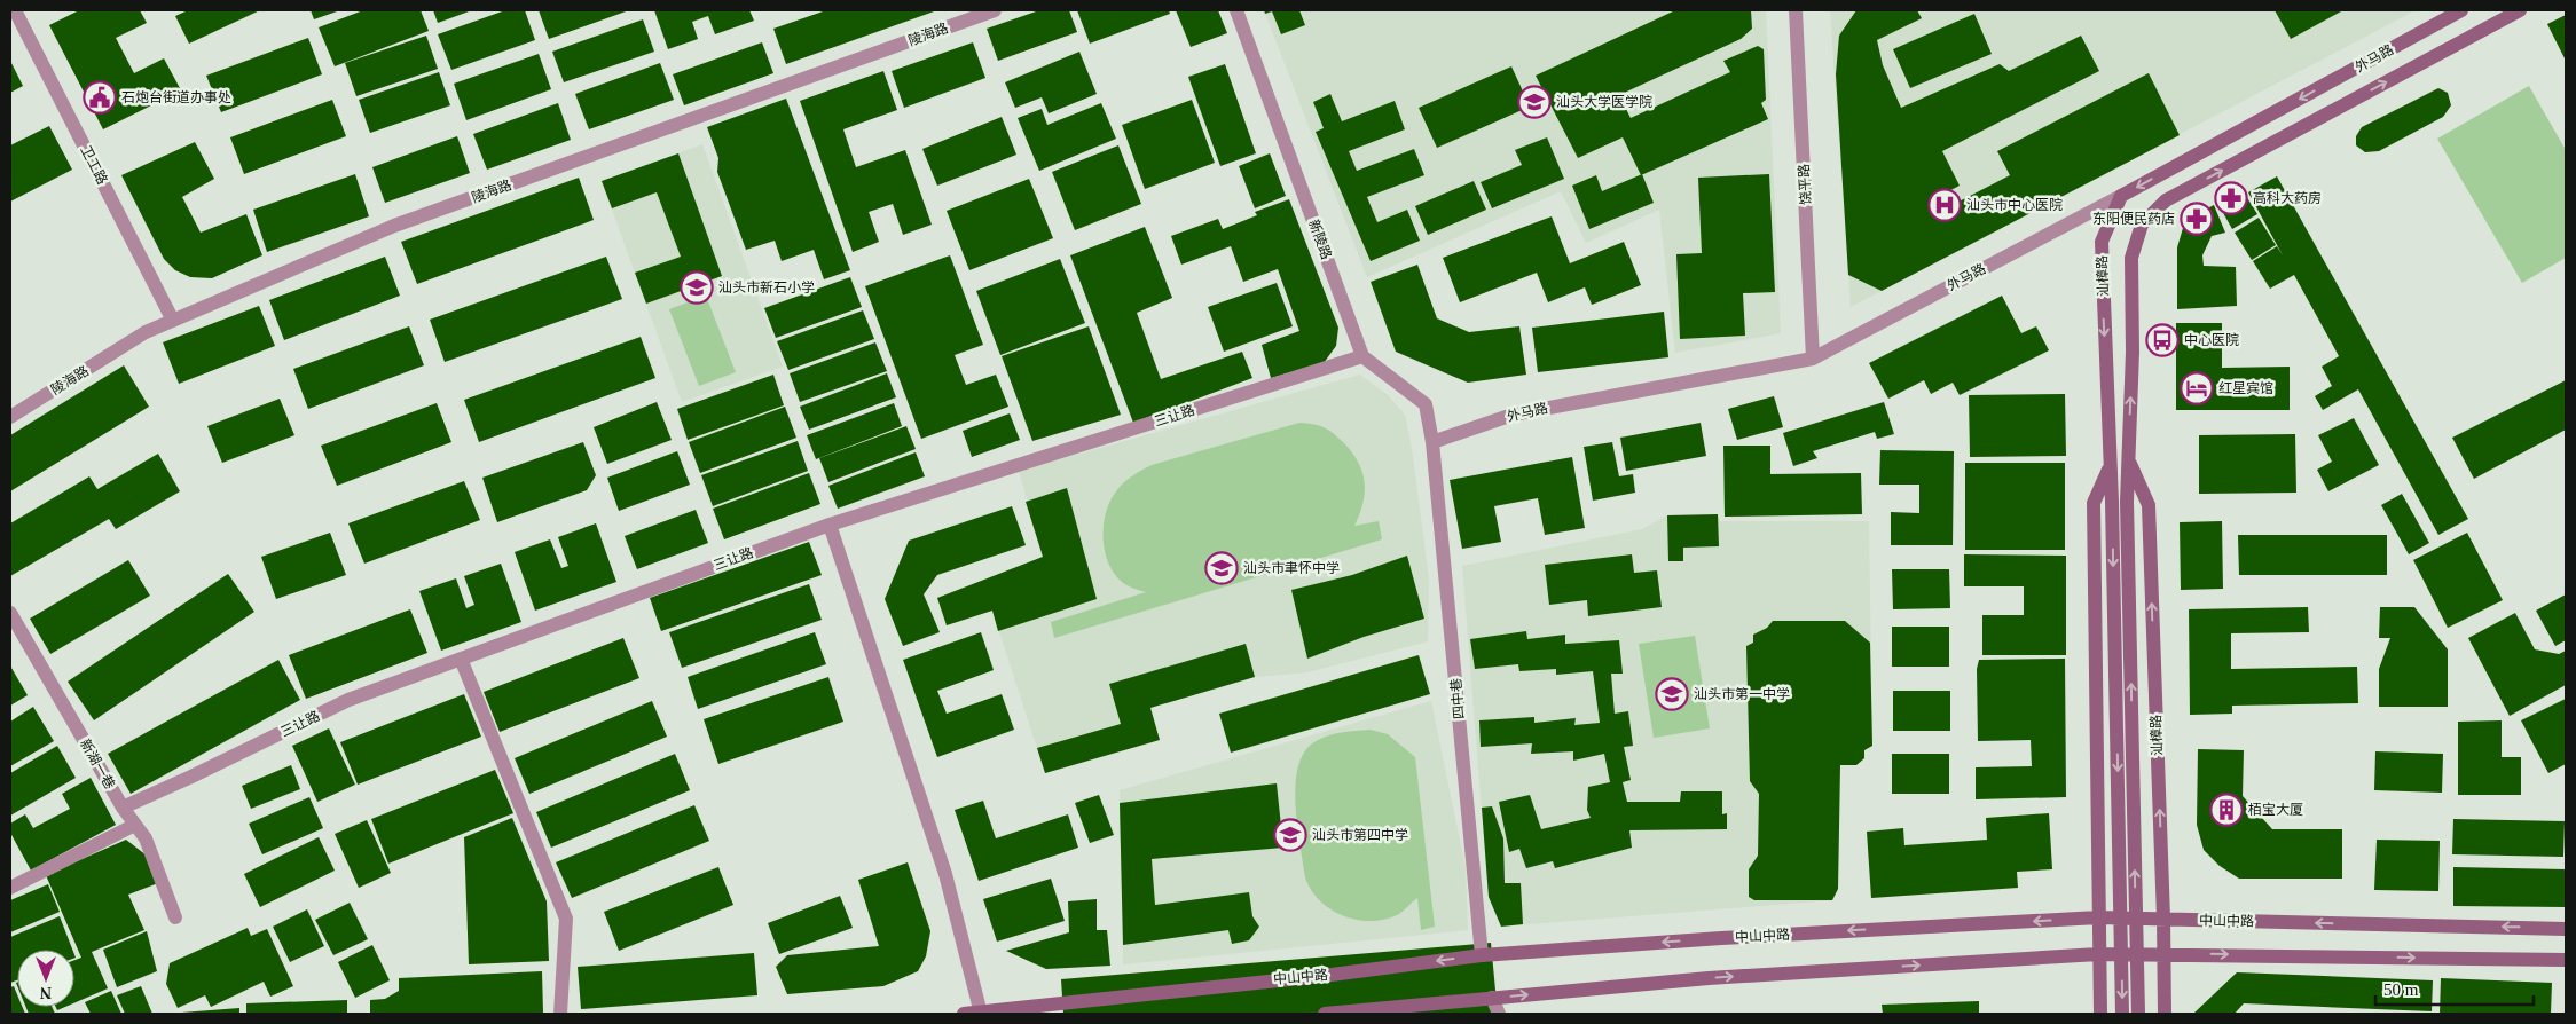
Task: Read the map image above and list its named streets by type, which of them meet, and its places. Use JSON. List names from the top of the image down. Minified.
{"streets":{"street":["陵海路","外马路","卫工路","饶平路","新陵路","汕樟路","三让路","四中巷","新湖一巷","中山中路"]},"crossings":[["陵海路","卫工路"],["外马路","饶平路"],["外马路","汕樟路"],["外马路","四中巷"],["新陵路","三让路"],["汕樟路","中山中路"],["三让路","新湖一巷"],["四中巷","中山中路"]],"places":{"public building":["石炮台街道办事处"],"school or university":["汕头大学医学院","汕头市新石小学","汕头市聿怀中学","汕头市第一中学","汕头市第四中学"],"pharmacy":["高科大药房","东阳便民药店"],"hospital":["汕头市中心医院"],"bus stop":["中心医院"],"hotel":["红星宾馆"],"building":["栢宝大厦"]},"scale_bar":"50 m","north":"bottom"}
